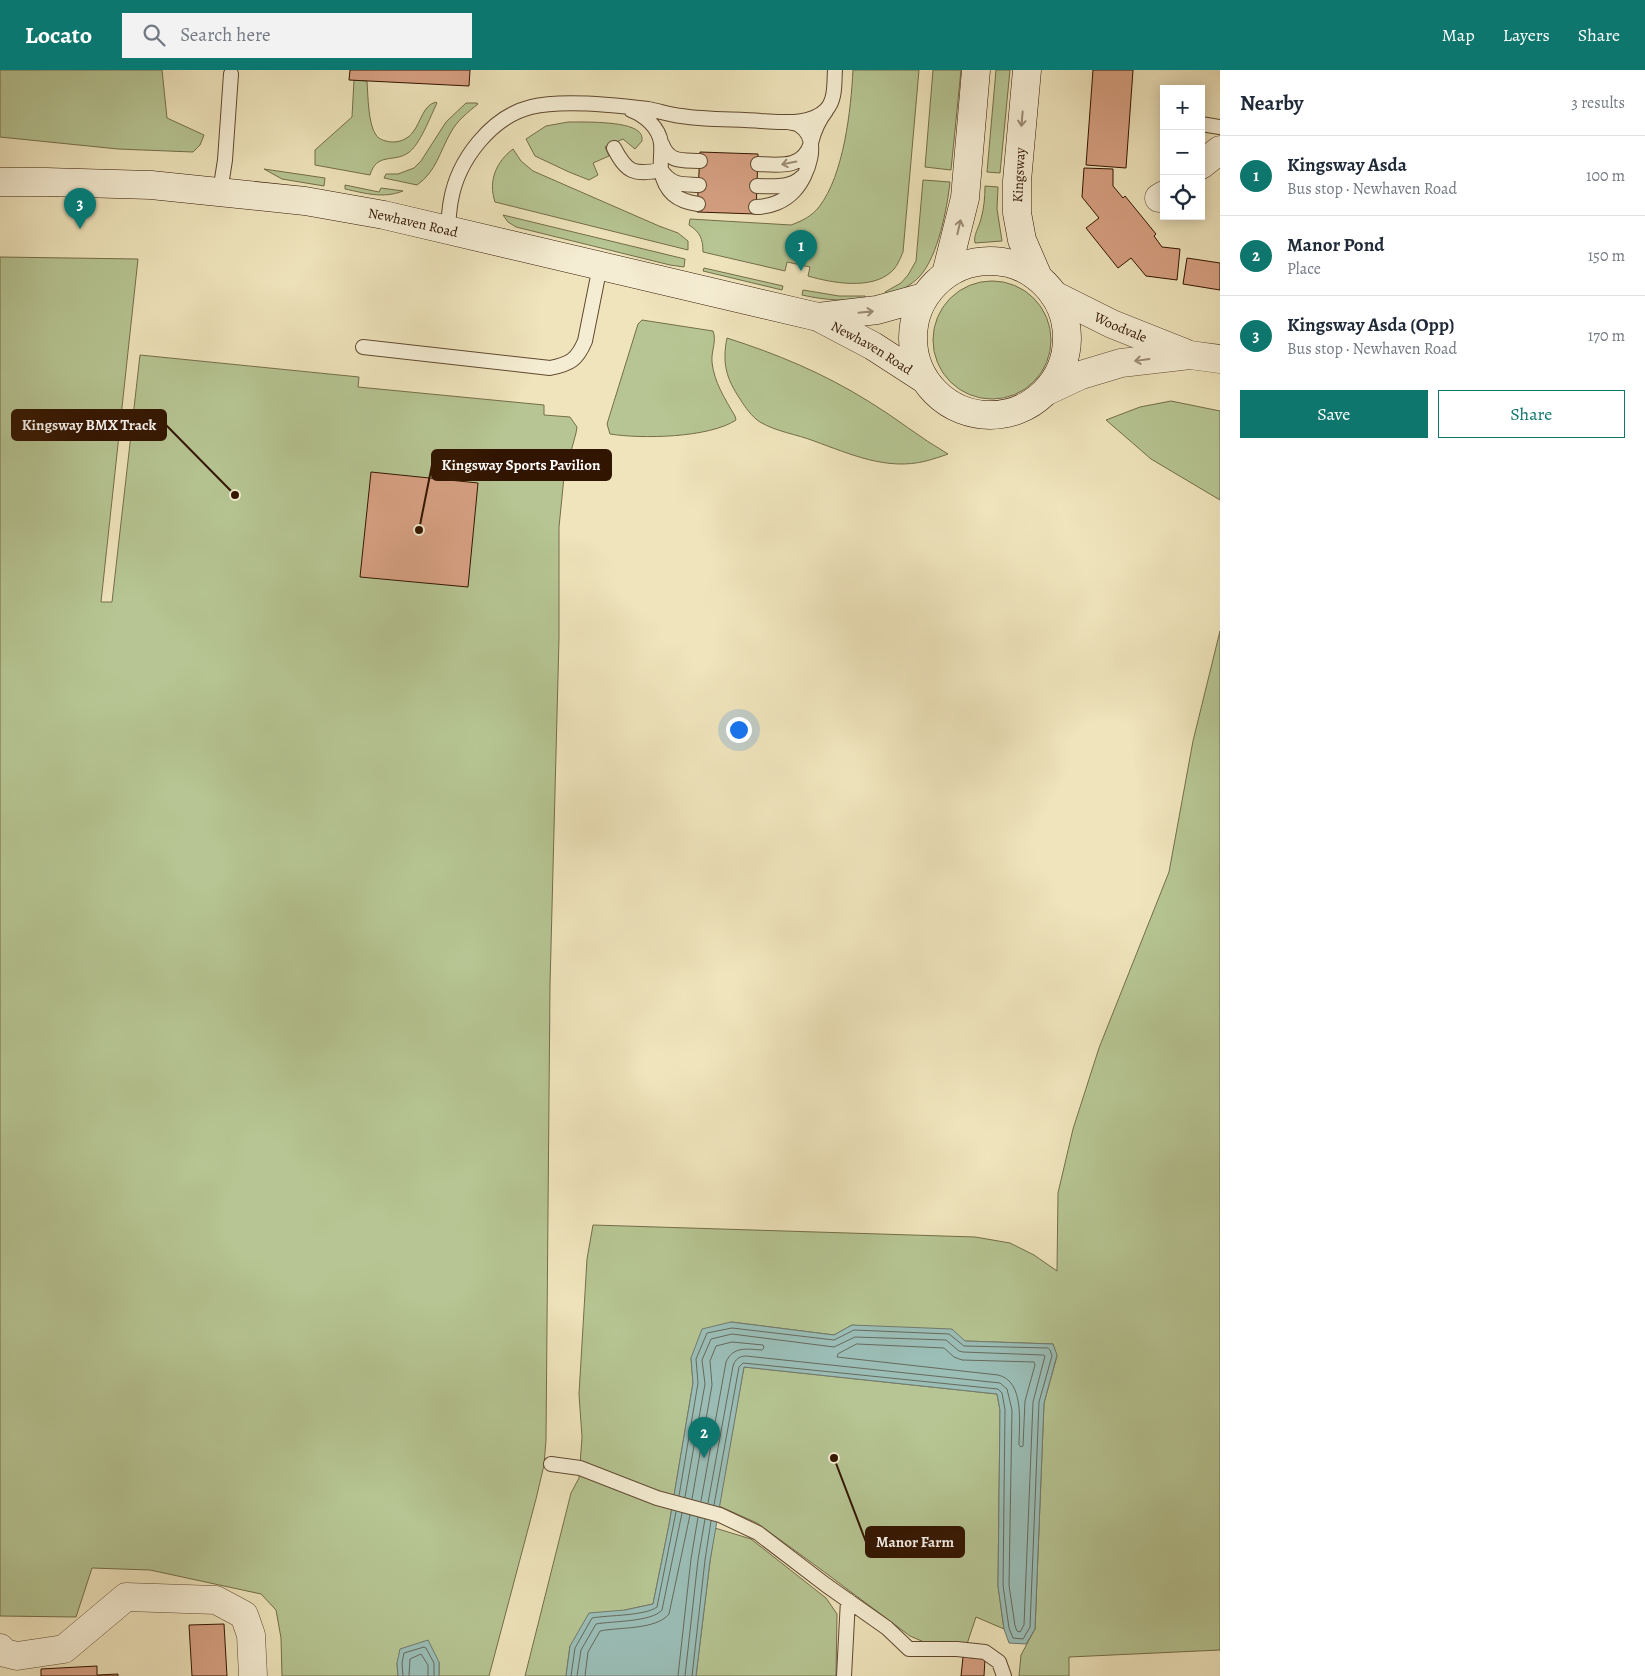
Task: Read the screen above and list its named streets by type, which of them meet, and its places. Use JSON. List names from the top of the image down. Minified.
{"streets":{"street":["Kingsway","Newhaven Road","Woodvale"]},"crossings":[["Kingsway","Newhaven Road"],["Kingsway","Woodvale"],["Newhaven Road","Woodvale"]],"one_way":["Woodvale"],"places":["Kingsway BMX Track","Kingsway Sports Pavilion","Manor Farm"],"page":{"header":"Locato","search":"Search here","nav":["Map","Layers","Share"],"heading":["Nearby","3 results"],"map_buttons":["+","−"],"list":[{"mark":"1","name":"Kingsway Asda","note":"Bus stop · Newhaven Road","value":"100 m"},{"mark":"2","name":"Manor Pond","note":"Place","value":"150 m"},{"mark":"3","name":"Kingsway Asda (Opp)","note":"Bus stop · Newhaven Road","value":"170 m"}],"pins":["3","1","2"],"buttons":["Save","Share"]}}
